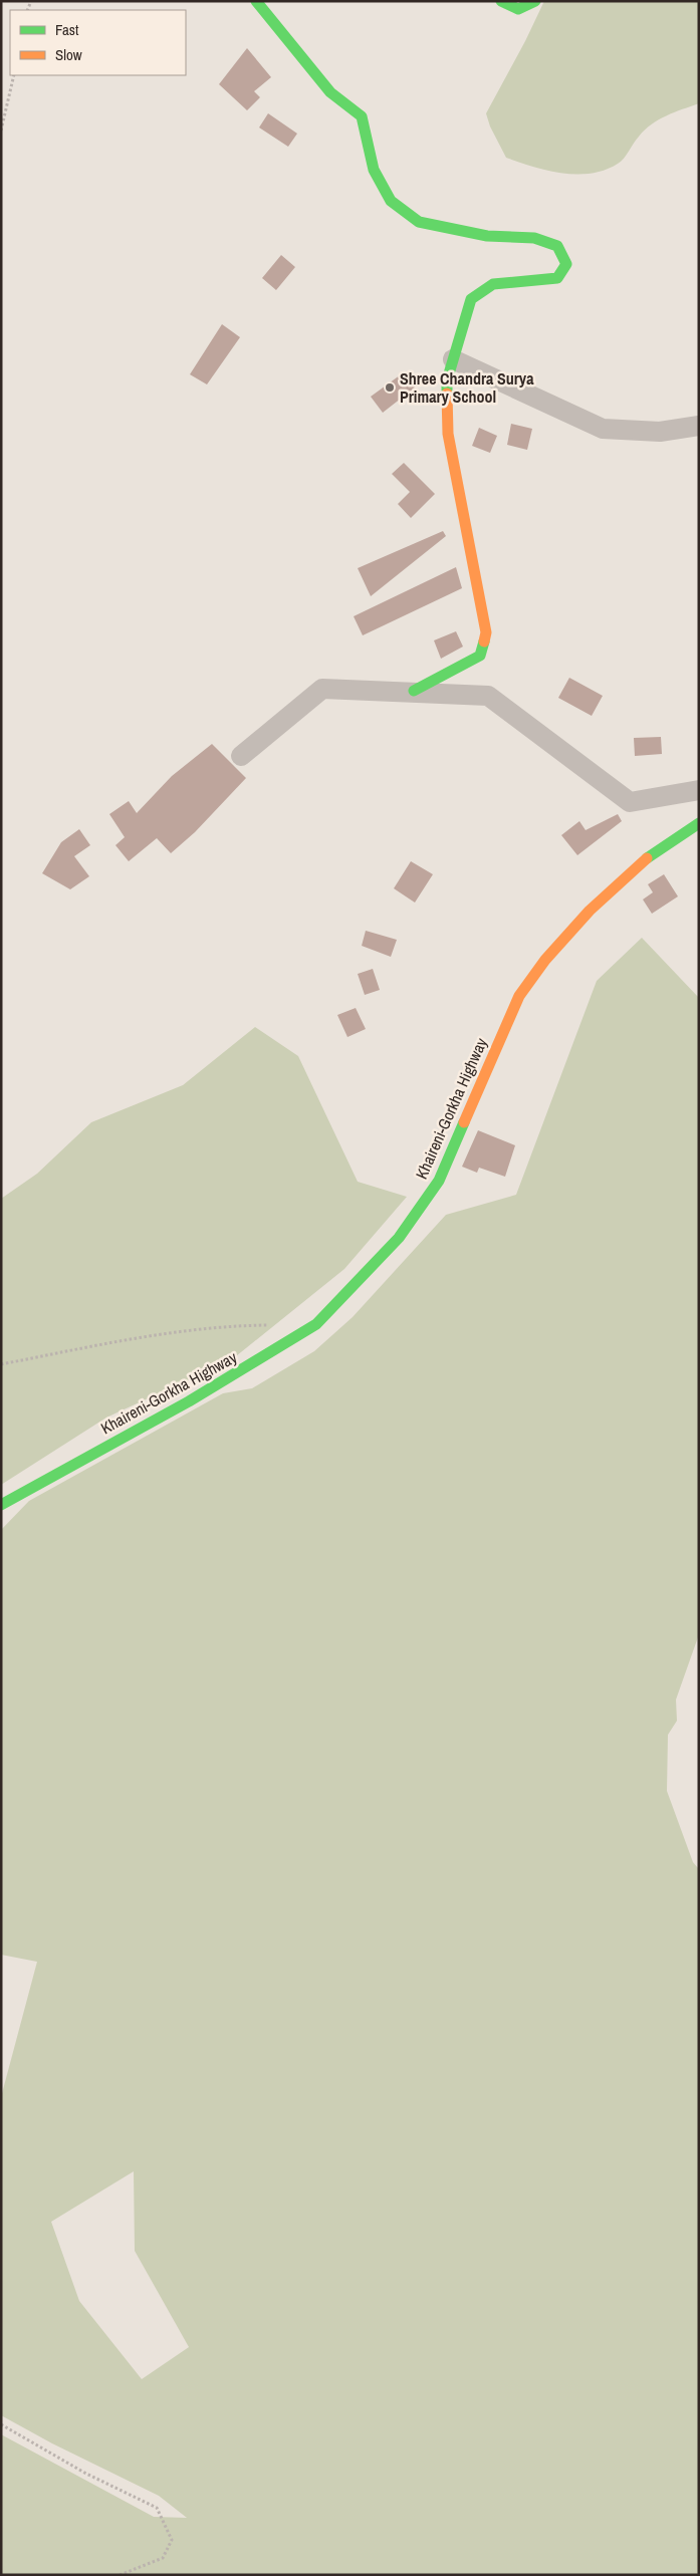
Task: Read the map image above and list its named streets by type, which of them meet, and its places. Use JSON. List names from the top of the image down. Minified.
{"streets":{"street":["Khaireni-Gorkha Highway"]},"places":["Shree Chandra Surya Primary School"],"legend":["Fast","Slow"]}
